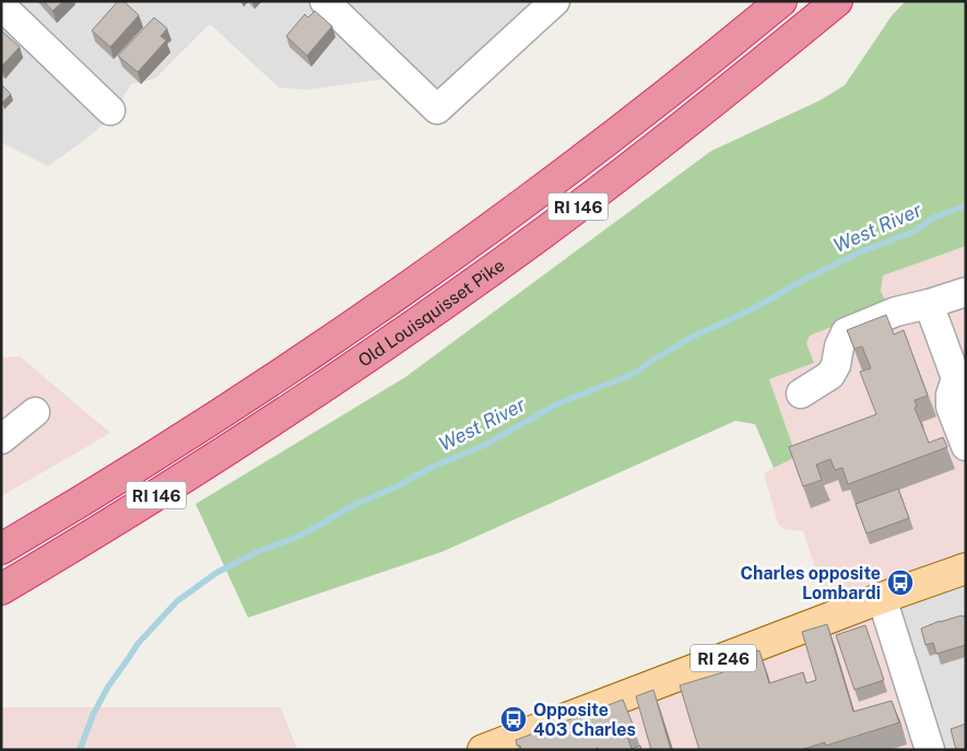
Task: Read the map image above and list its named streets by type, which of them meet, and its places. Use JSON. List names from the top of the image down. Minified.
{"streets":{"highway":["RI 146","Old Louisquisset Pike"],"main road":["RI 246"]},"water":["West River"],"places":{"bus stop":["Charles opposite Lombardi","Opposite 403 Charles"]}}
